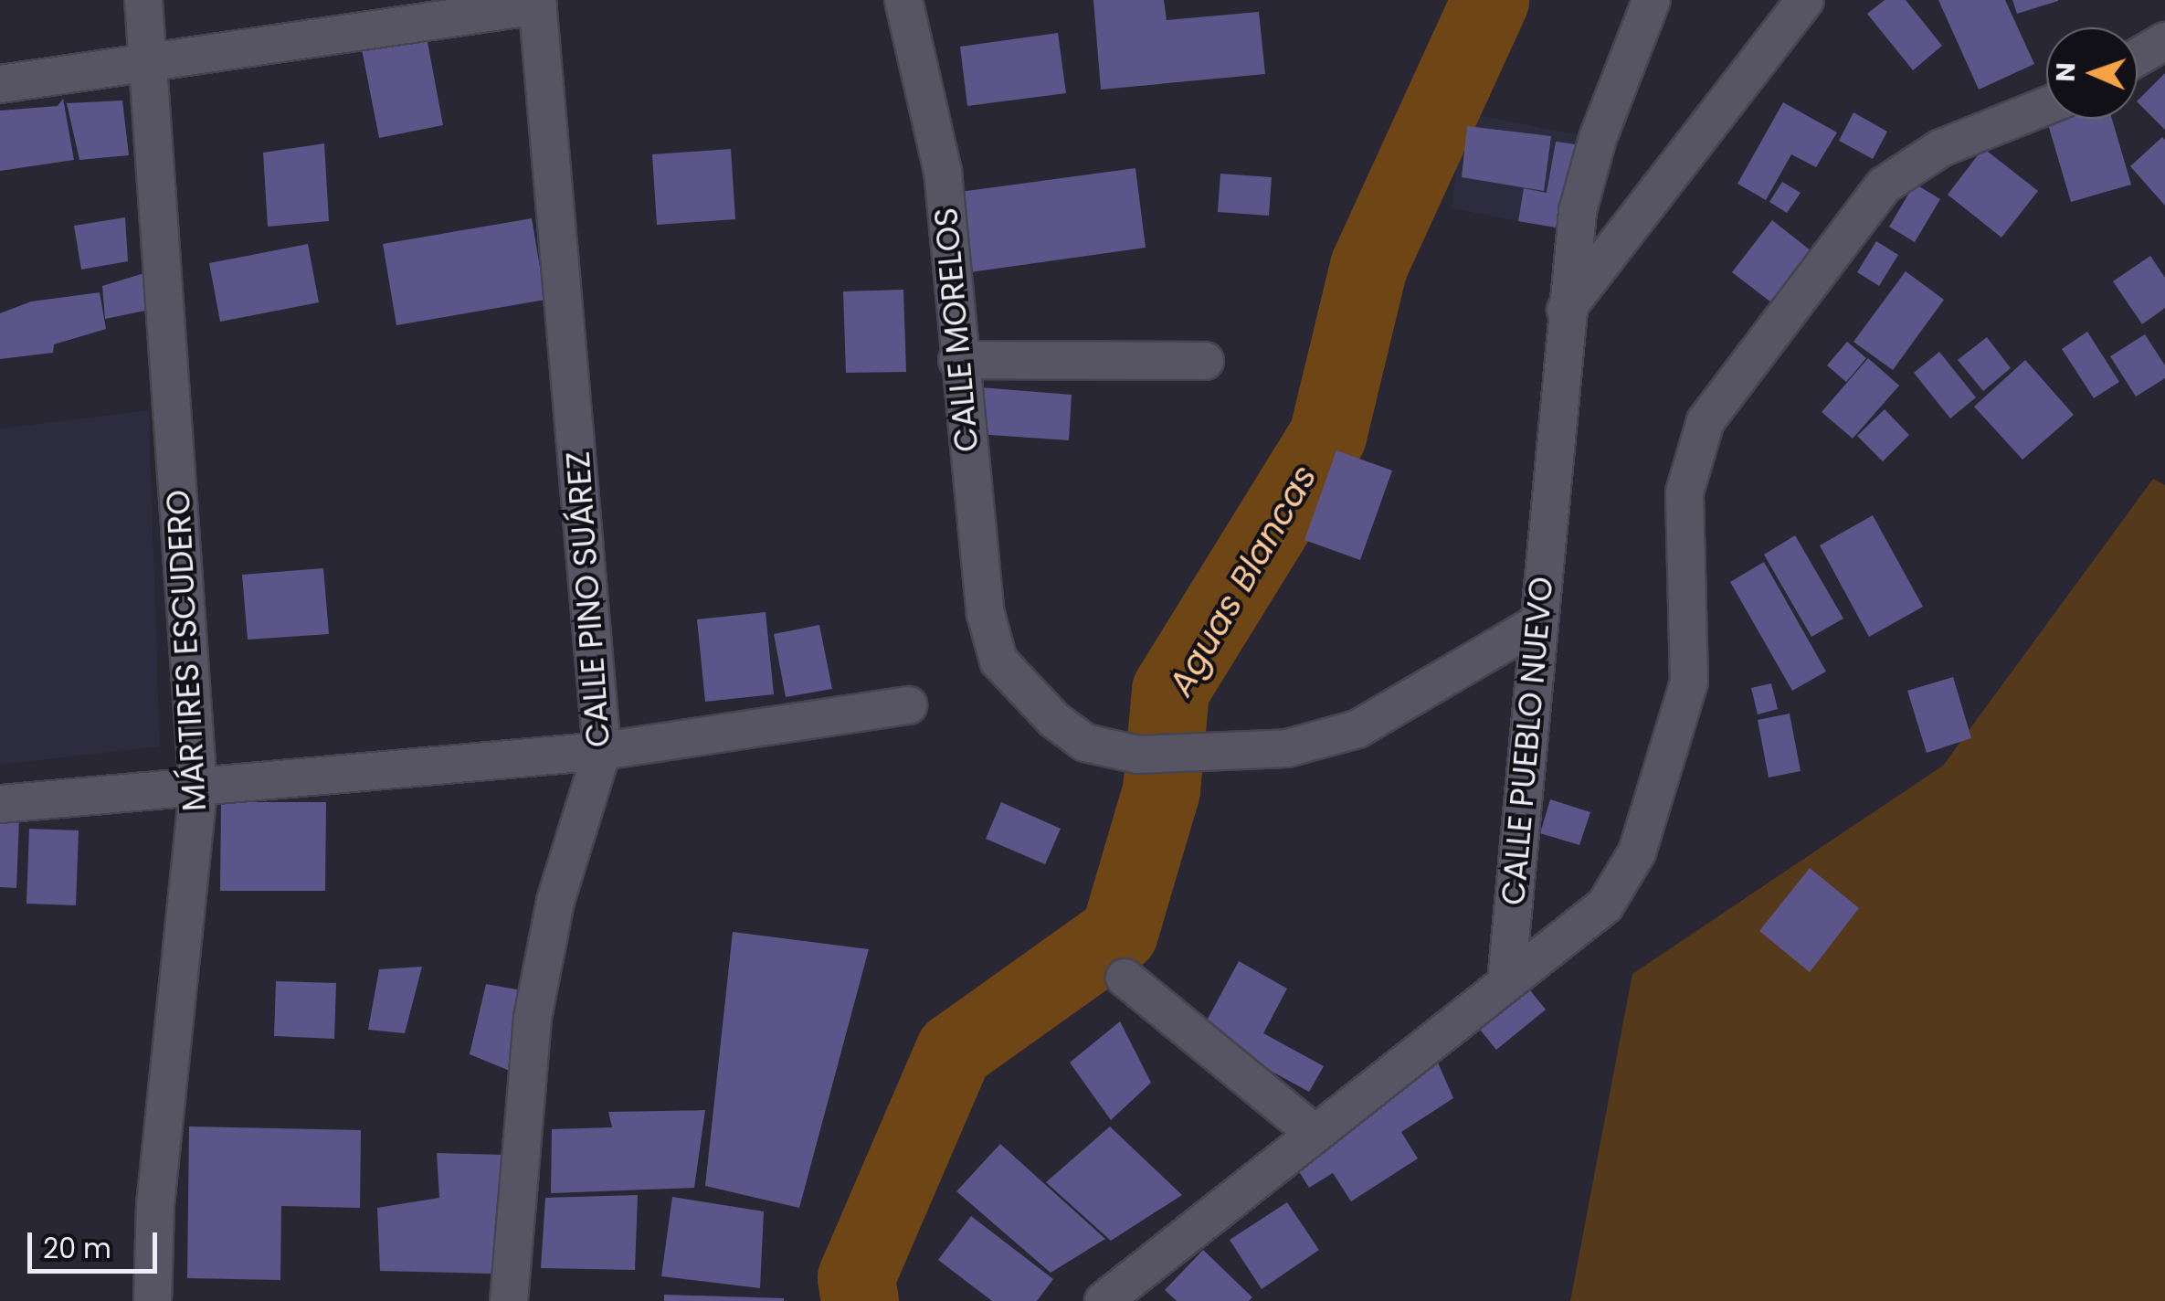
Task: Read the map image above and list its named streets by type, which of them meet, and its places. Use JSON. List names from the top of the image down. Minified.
{"streets":{"street":["CALLE MORELOS","CALLE PINO SUÁREZ","MÁRTIRES ESCUDERO","CALLE PUEBLO NUEVO"]},"crossings":[["CALLE MORELOS","CALLE PUEBLO NUEVO"]],"water":["Aguas Blancas"],"scale_bar":"20 m","north":"left"}
